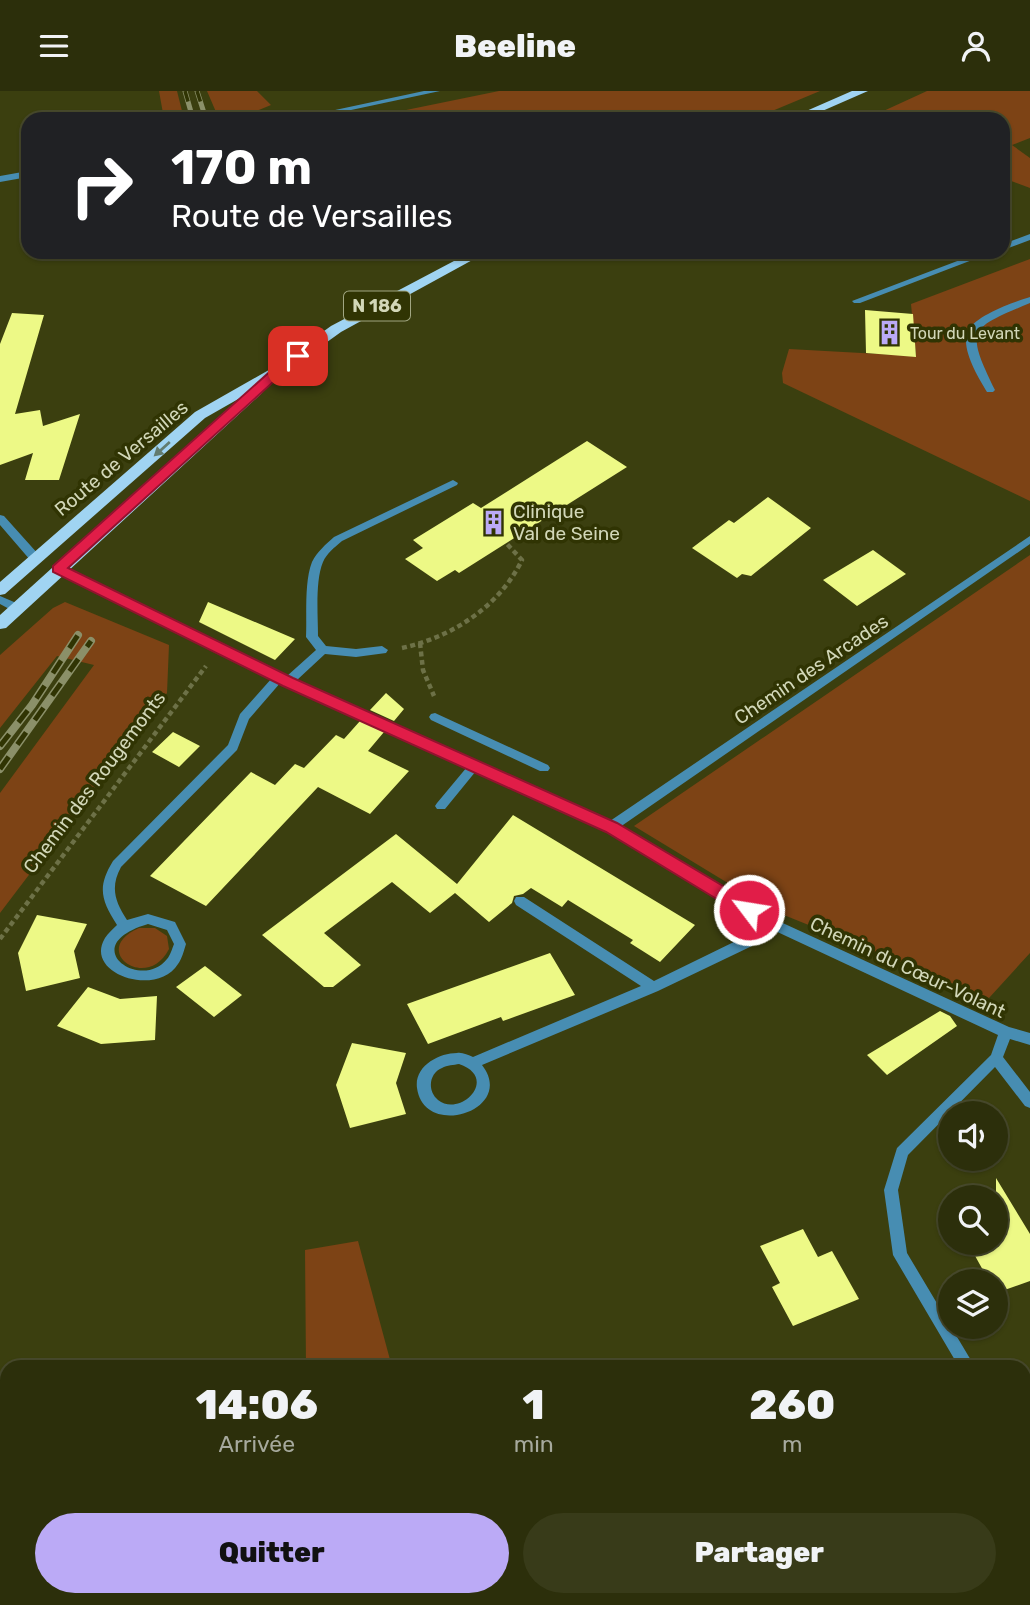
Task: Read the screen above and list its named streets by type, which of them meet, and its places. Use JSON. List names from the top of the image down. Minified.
{"streets":{"main road":["N 186","Route de Versailles"],"street":["Chemin des Arcades","Chemin du Cœur-Volant"],"path":["Chemin des Rougemonts"]},"crossings":[["Route de Versailles","Chemin du Cœur-Volant"],["Chemin des Arcades","Chemin du Cœur-Volant"],["Chemin des Rougemonts","Chemin du Cœur-Volant"]],"places":{"building":["Tour du Levant","Clinique Val de Seine"]},"page":{"header":"Beeline","turn":["170 m","Route de Versailles"],"eta":["14:06","Arrivée","1","min","260","m"],"buttons":["Quitter","Partager"]}}
